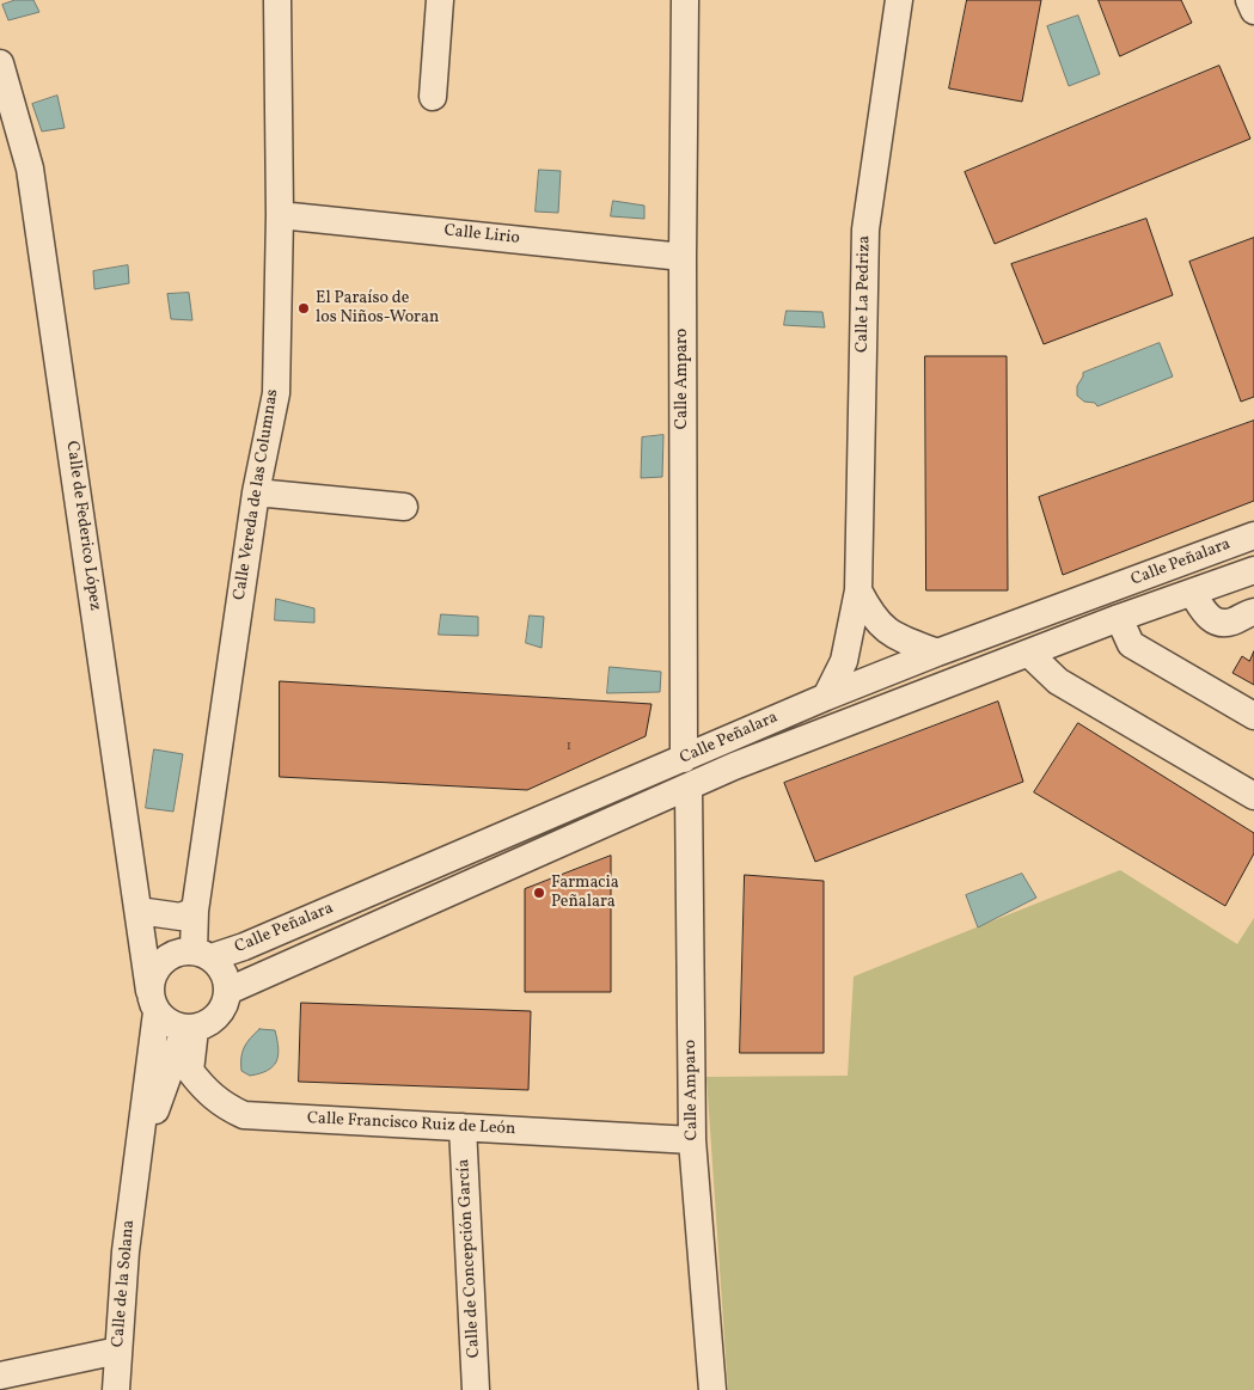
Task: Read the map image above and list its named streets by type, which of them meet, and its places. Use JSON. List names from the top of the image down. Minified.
{"streets":{"street":["Calle Lirio","Calle La Pedriza","Calle Amparo","Calle Vereda de las Columnas","Calle de Federico López","Calle Peñalara","Calle Francisco Ruiz de León","Calle de Concepción García","Calle de la Solana"]},"crossings":[["Calle Lirio","Calle Amparo"],["Calle Lirio","Calle Vereda de las Columnas"],["Calle La Pedriza","Calle Peñalara"],["Calle Amparo","Calle Peñalara"],["Calle Amparo","Calle Francisco Ruiz de León"],["Calle Vereda de las Columnas","Calle de Federico López"],["Calle Vereda de las Columnas","Calle Peñalara"],["Calle Vereda de las Columnas","Calle Francisco Ruiz de León"],["Calle Vereda de las Columnas","Calle de la Solana"],["Calle de Federico López","Calle Peñalara"],["Calle de Federico López","Calle Francisco Ruiz de León"],["Calle de Federico López","Calle de la Solana"],["Calle Peñalara","Calle Francisco Ruiz de León"],["Calle Peñalara","Calle de la Solana"],["Calle Francisco Ruiz de León","Calle de Concepción García"],["Calle Francisco Ruiz de León","Calle de la Solana"]],"places":["El Paraíso de los Niños-Woran","Farmacia Peñalara"],"house_numbers":["1"]}
